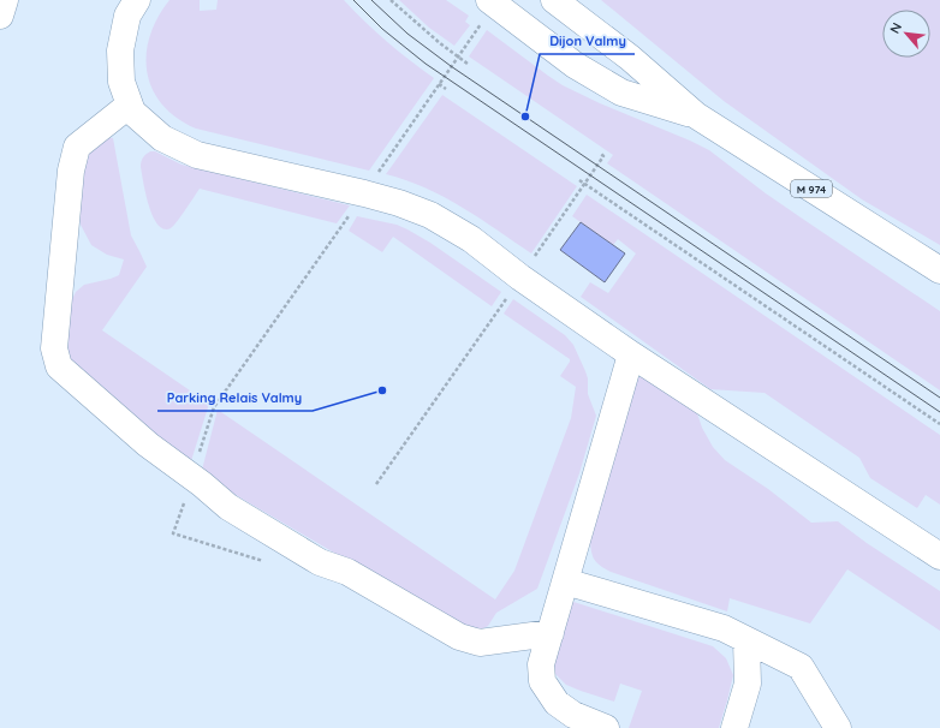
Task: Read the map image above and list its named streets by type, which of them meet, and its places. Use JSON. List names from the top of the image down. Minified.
{"streets":{"main road":["M 974"]},"places":["Dijon Valmy","Parking Relais Valmy"],"north":"top left"}
